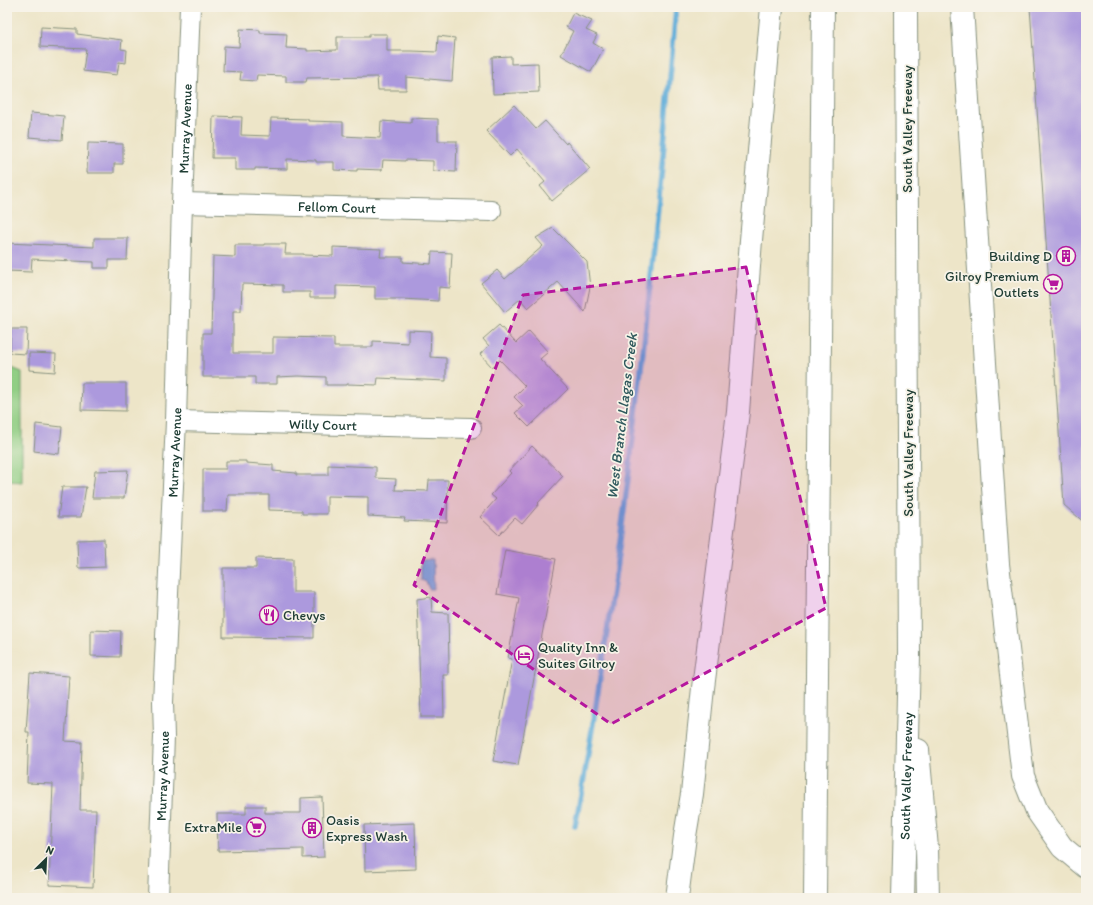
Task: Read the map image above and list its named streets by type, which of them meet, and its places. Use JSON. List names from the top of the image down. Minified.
{"streets":{"highway":["South Valley Freeway"],"street":["Murray Avenue","Fellom Court","Willy Court"]},"crossings":[["Murray Avenue","Fellom Court"],["Murray Avenue","Willy Court"]],"water":["West Branch Llagas Creek"],"places":{"building":["Building D","Oasis Express Wash"],"supermarket":["Gilroy Premium Outlets","ExtraMile"],"restaurant":["Chevys"],"hotel":["Quality Inn & Suites Gilroy"]},"north":"top right"}
